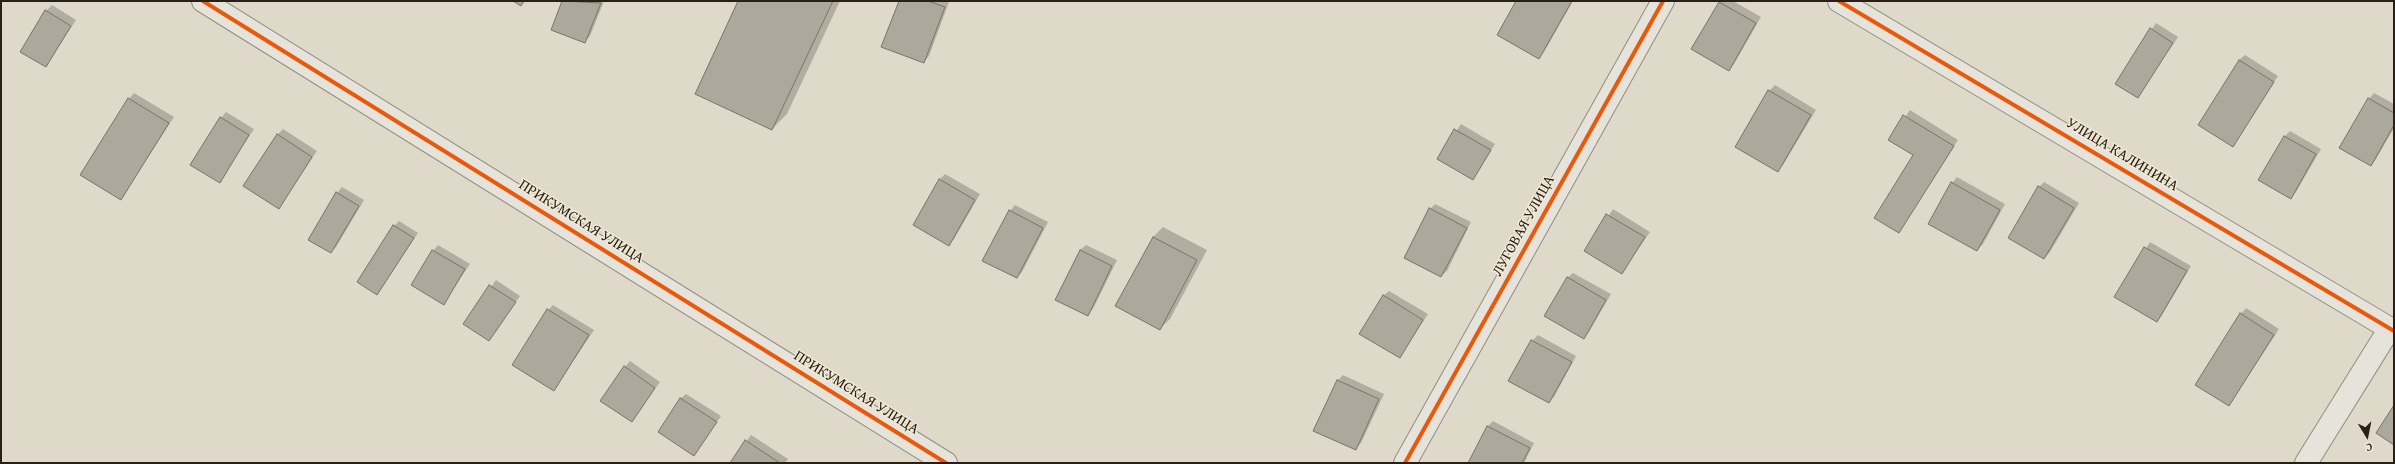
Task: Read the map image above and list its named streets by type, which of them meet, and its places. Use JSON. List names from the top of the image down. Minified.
{"streets":{"street":["УЛИЦА КАЛИНИНА","ПРИКУМСКАЯ УЛИЦА","ЛУГОВАЯ УЛИЦА"]},"north":"bottom"}
